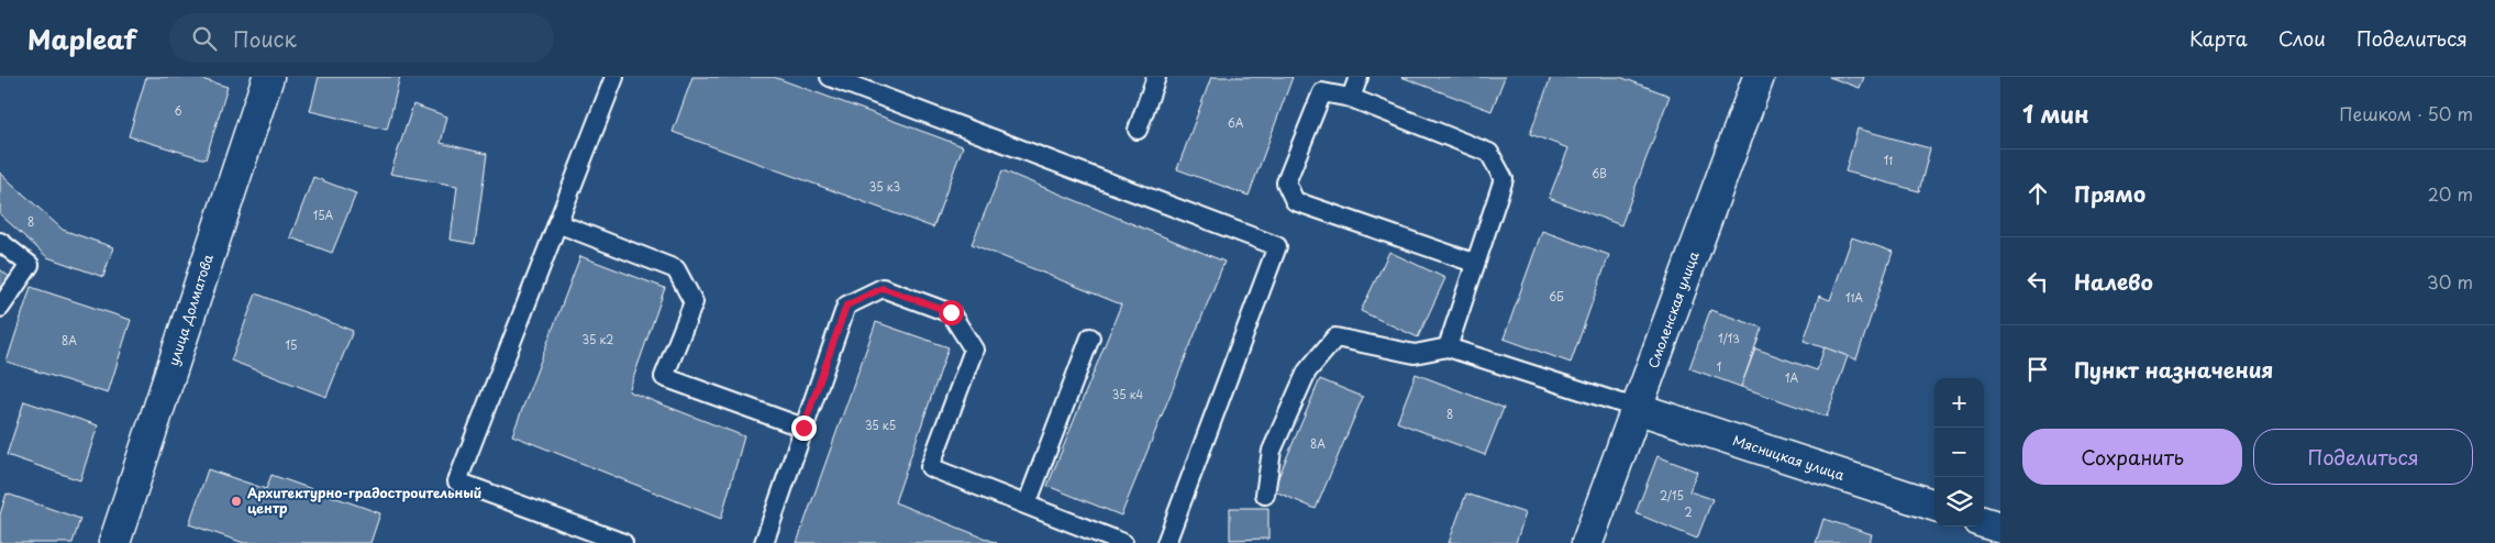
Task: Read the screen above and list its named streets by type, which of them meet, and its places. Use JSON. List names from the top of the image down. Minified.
{"streets":{"street":["улица Долматова","Смоленская улица","Мясницкая улица"]},"crossings":[["Смоленская улица","Мясницкая улица"]],"places":["Архитектурно-градостроительный центр"],"house_numbers":["6","6А","11","6В","35 к3","15А","8","6Б","11А","1/13","35 к2","8А","15","1","1А","35 к4","8","35 к5","8А","2/15","2"],"page":{"header":"Mapleaf","search":"Поиск","nav":["Карта","Слои","Поделиться"],"heading":["1 мин","Пешком · 50 m"],"list":[["Прямо","20 m"],["Налево","30 m"],"Пункт назначения"],"map_buttons":["+","−"],"buttons":["Сохранить","Поделиться"]}}
